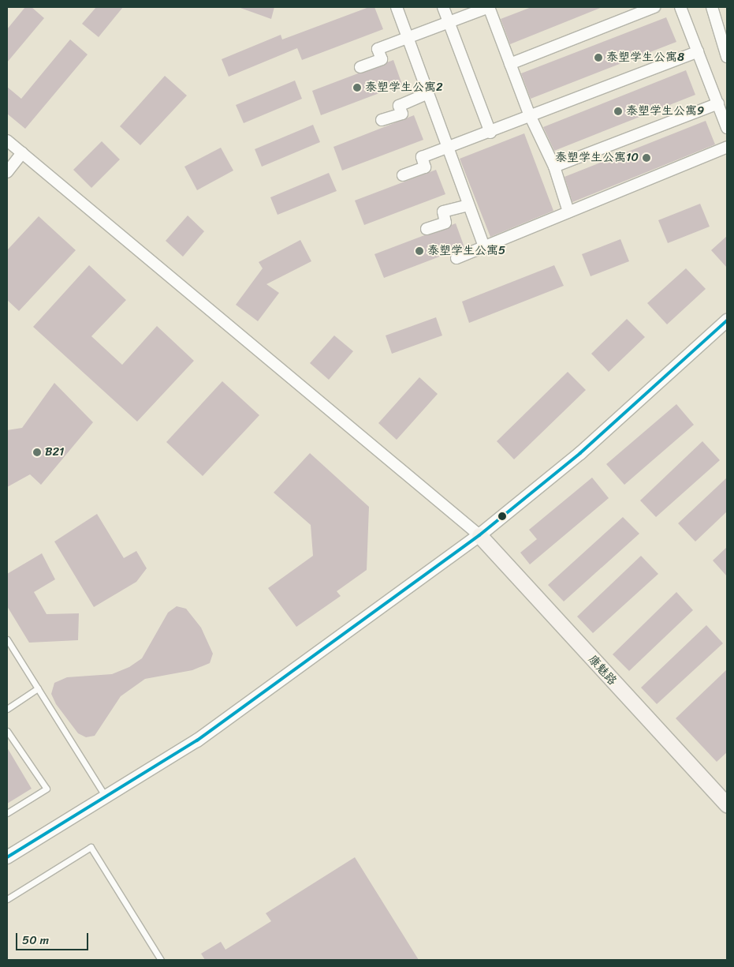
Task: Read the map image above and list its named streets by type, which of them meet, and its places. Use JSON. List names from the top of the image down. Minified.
{"streets":{"main road":["康魅路"]},"places":["泰塑学生公寓8","泰塑学生公寓2","泰塑学生公寓9","泰塑学生公寓10","泰塑学生公寓5","B21"],"scale_bar":"50 m"}
